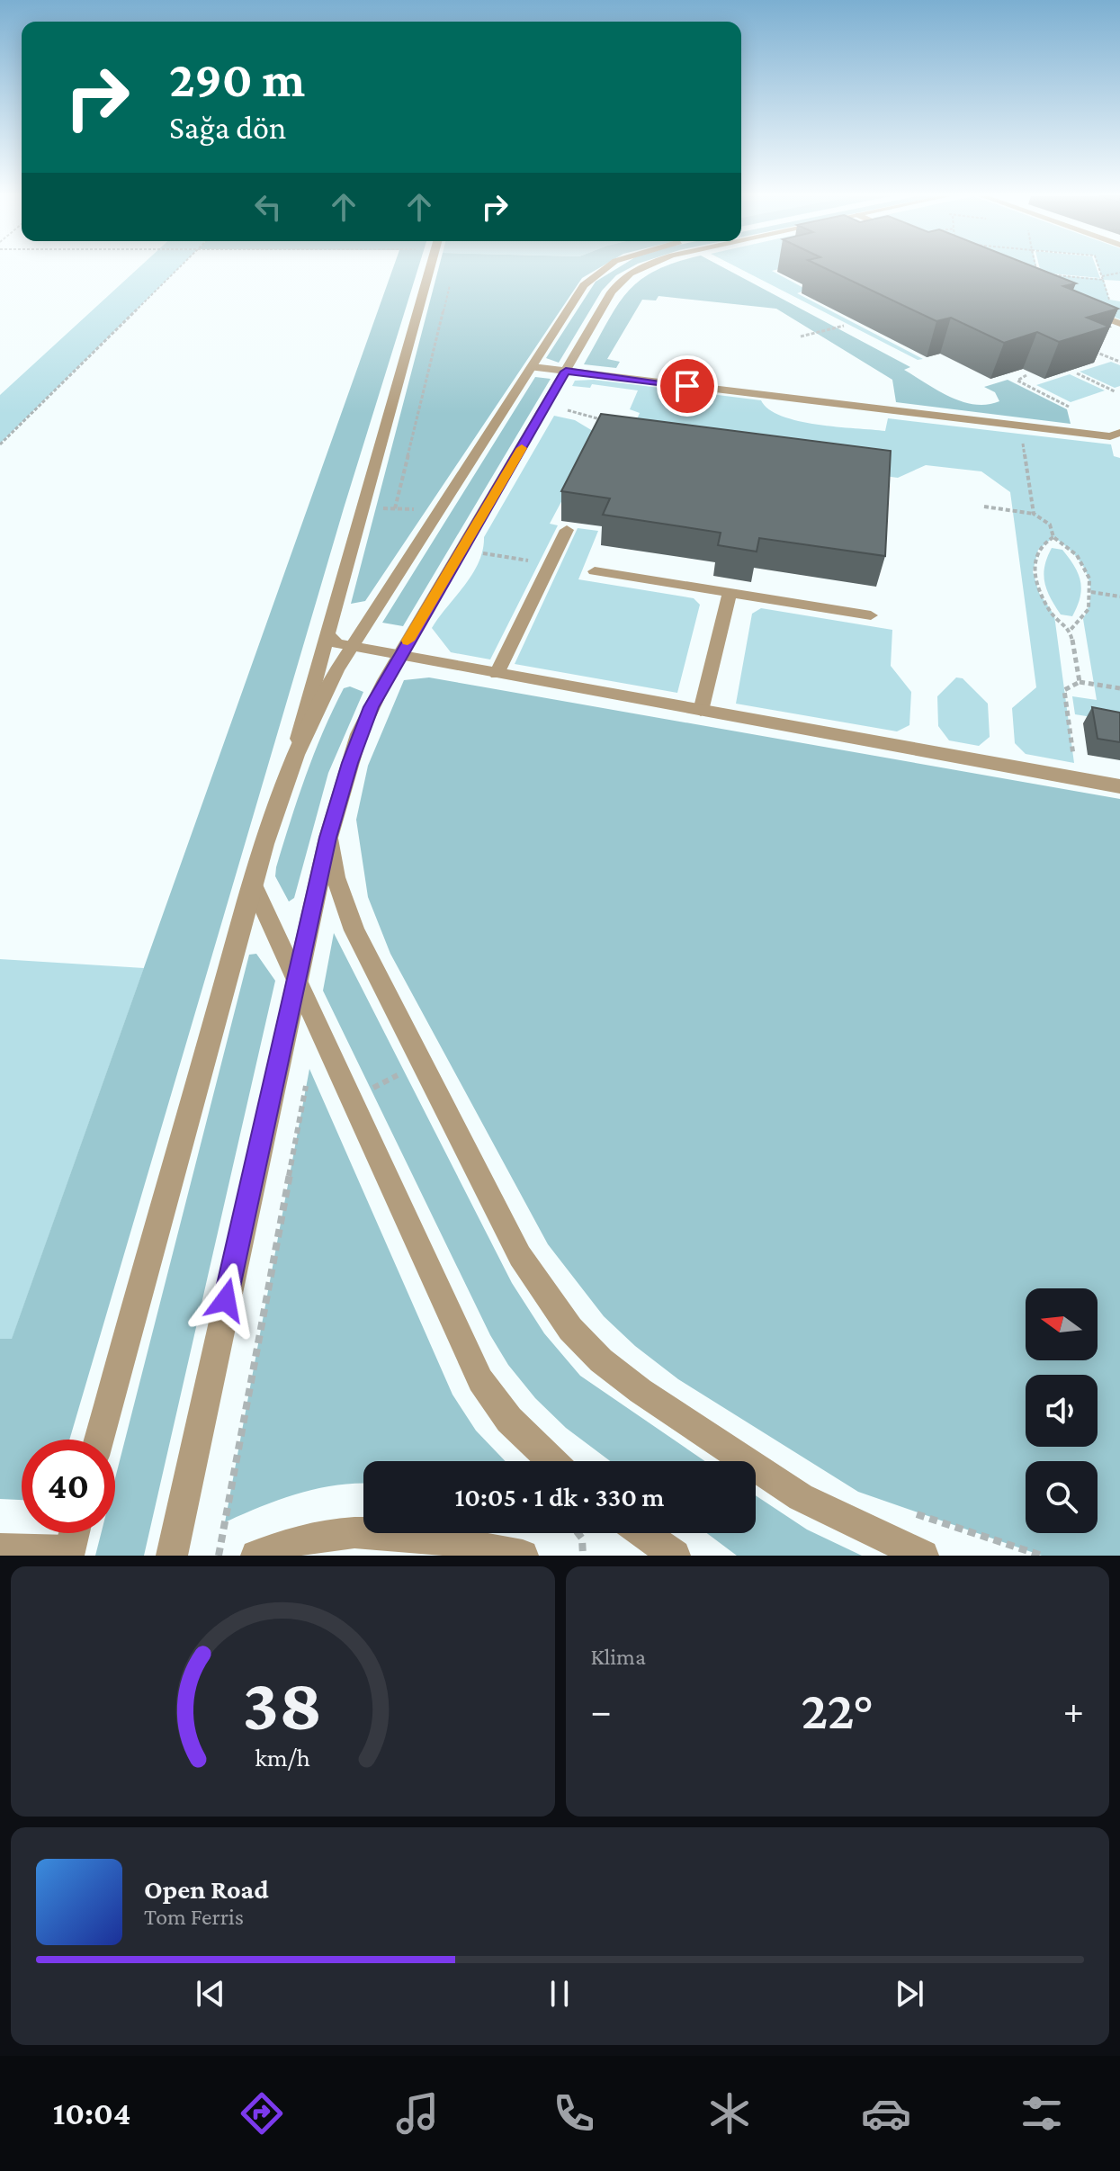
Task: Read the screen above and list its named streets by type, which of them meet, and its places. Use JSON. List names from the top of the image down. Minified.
{"north":"left","page":{"turn":["290 m","Sağa dön"],"limit":"40","trip":"10:05 · 1 dk · 330 m","tile":"Klima","heat":["−","22°","+"],"song":["Open Road","Tom Ferris"],"tabs":"10:04","gauge":["38","km/h"]}}
